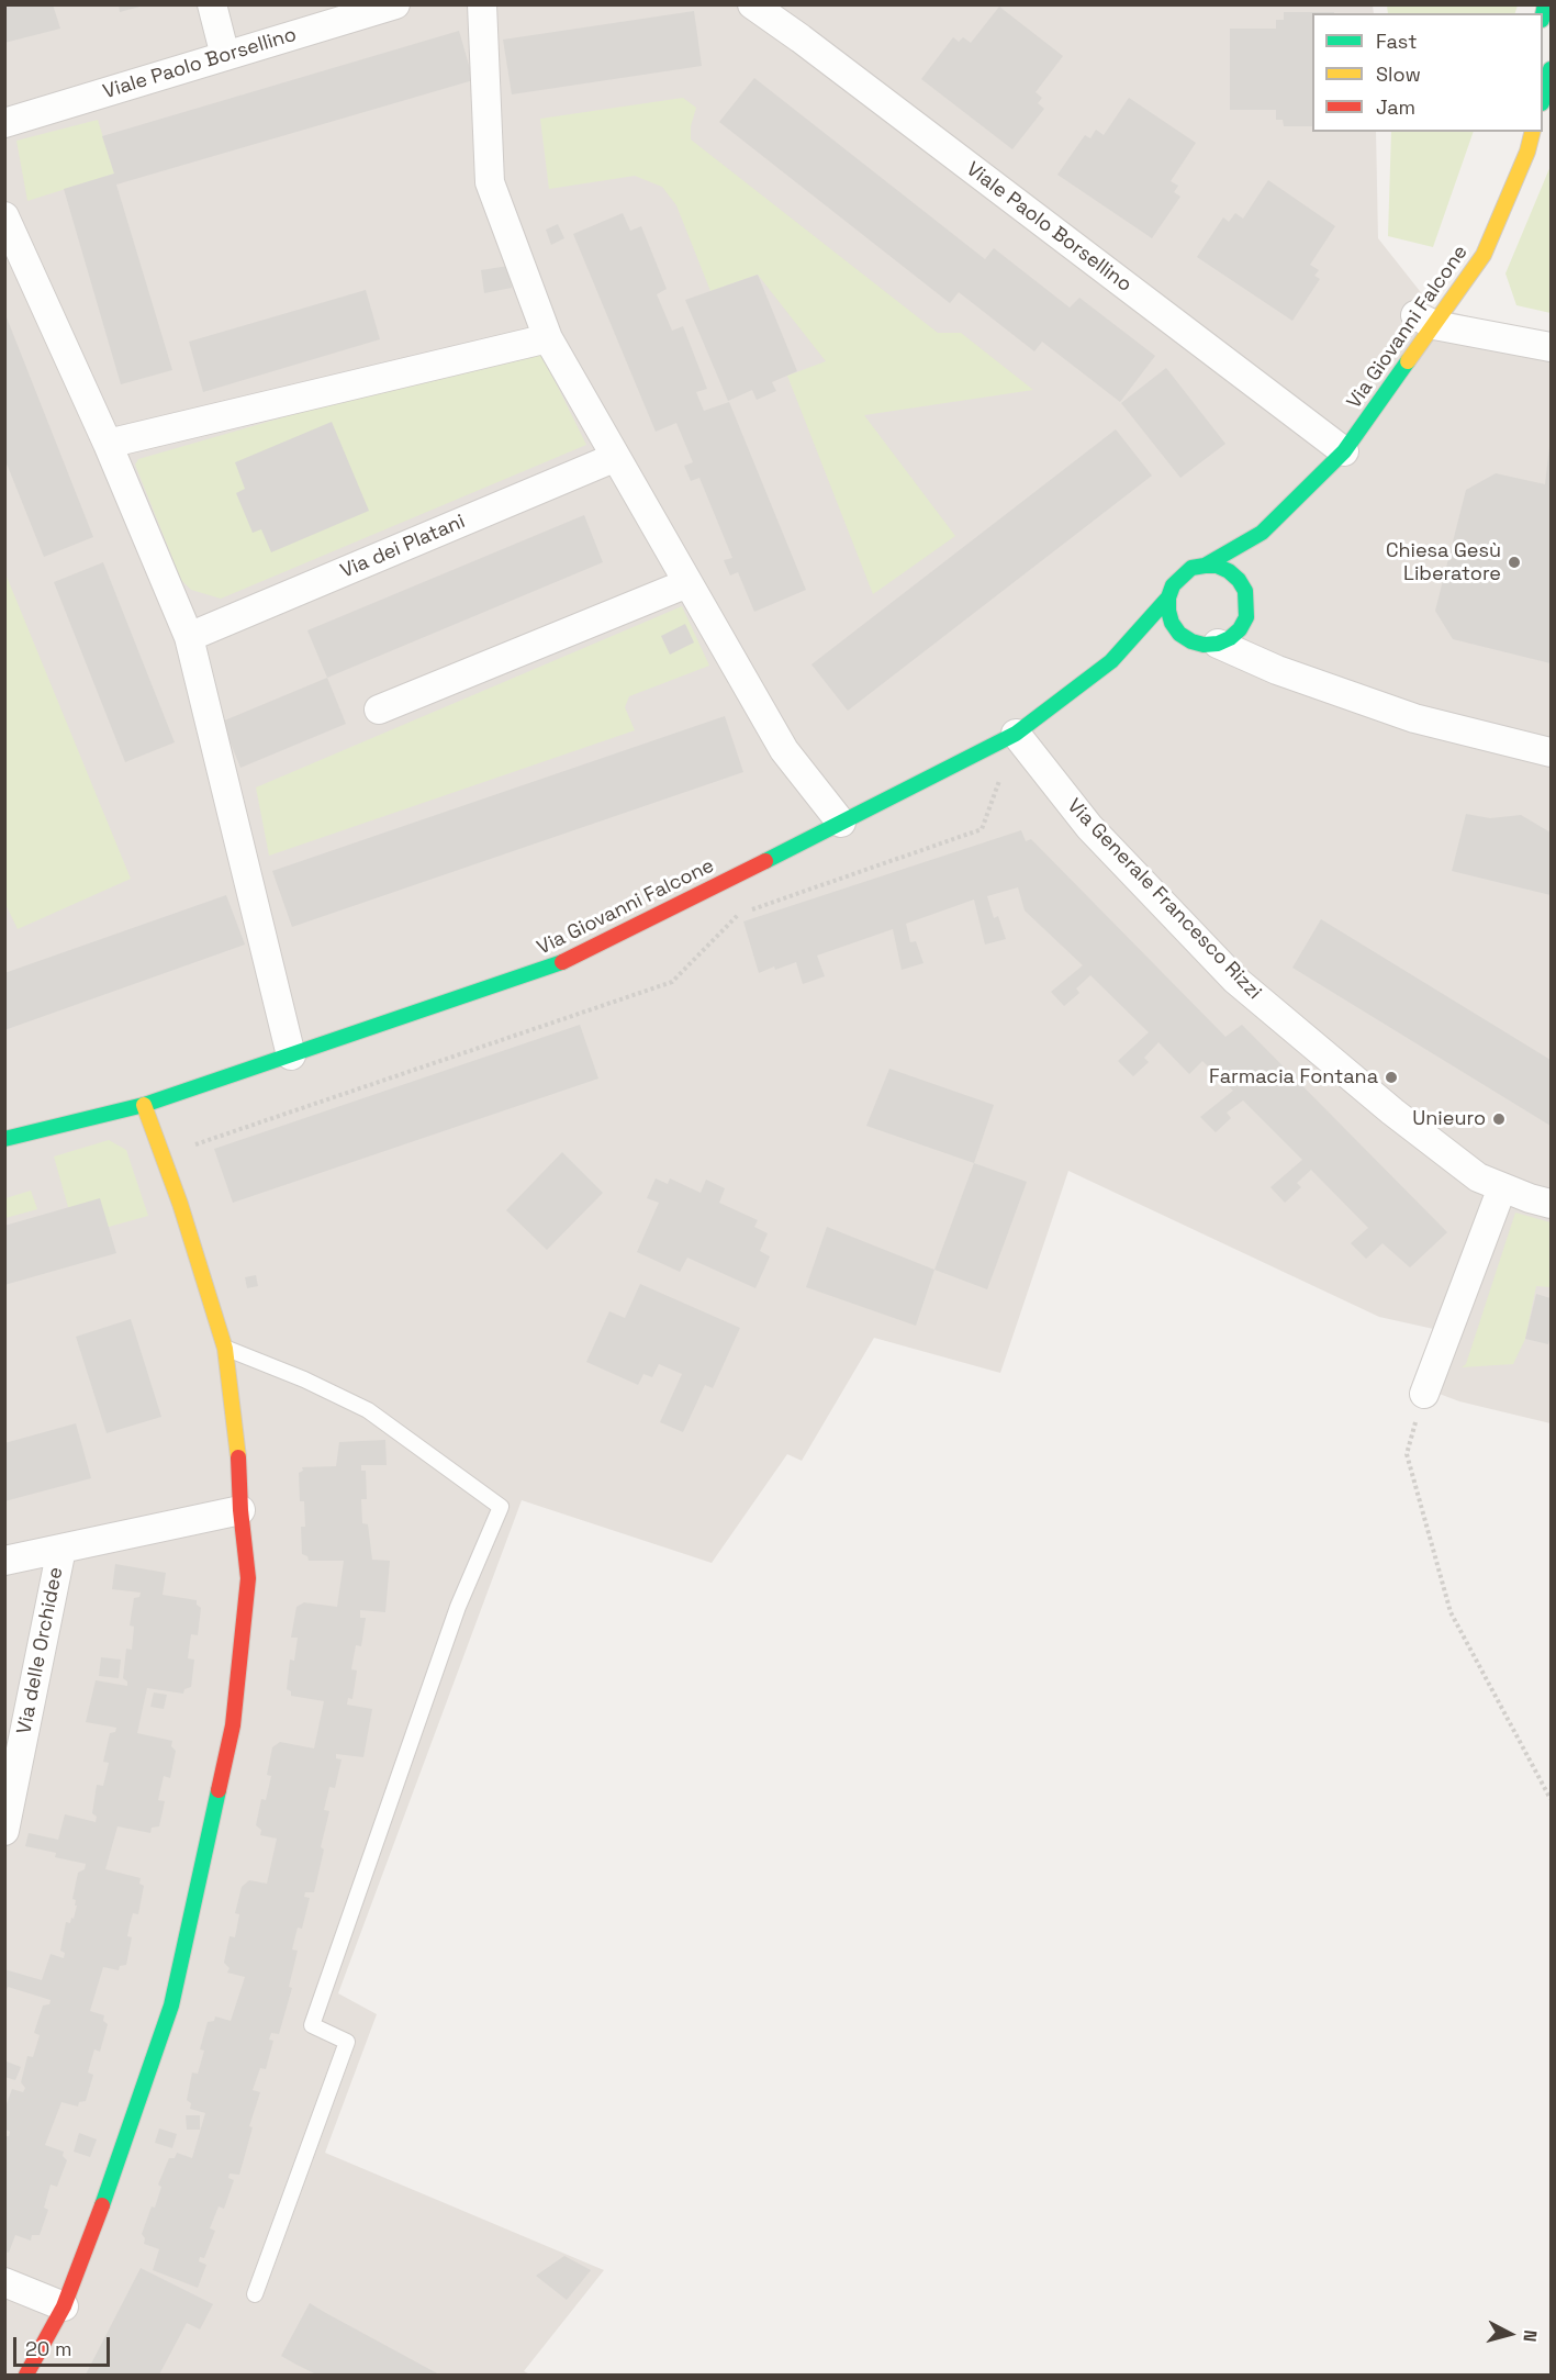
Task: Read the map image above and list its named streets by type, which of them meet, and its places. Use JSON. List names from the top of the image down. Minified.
{"streets":{"street":["Viale Paolo Borsellino","Via Giovanni Falcone","Via dei Platani","Via Generale Francesco Rizzi","Via delle Orchidee"]},"crossings":[["Viale Paolo Borsellino","Via Giovanni Falcone"],["Via Giovanni Falcone","Via Generale Francesco Rizzi"]],"places":["Chiesa Gesù Liberatore","Farmacia Fontana","Unieuro"],"legend":["Fast","Slow","Jam"],"scale_bar":"20 m","north":"right"}
